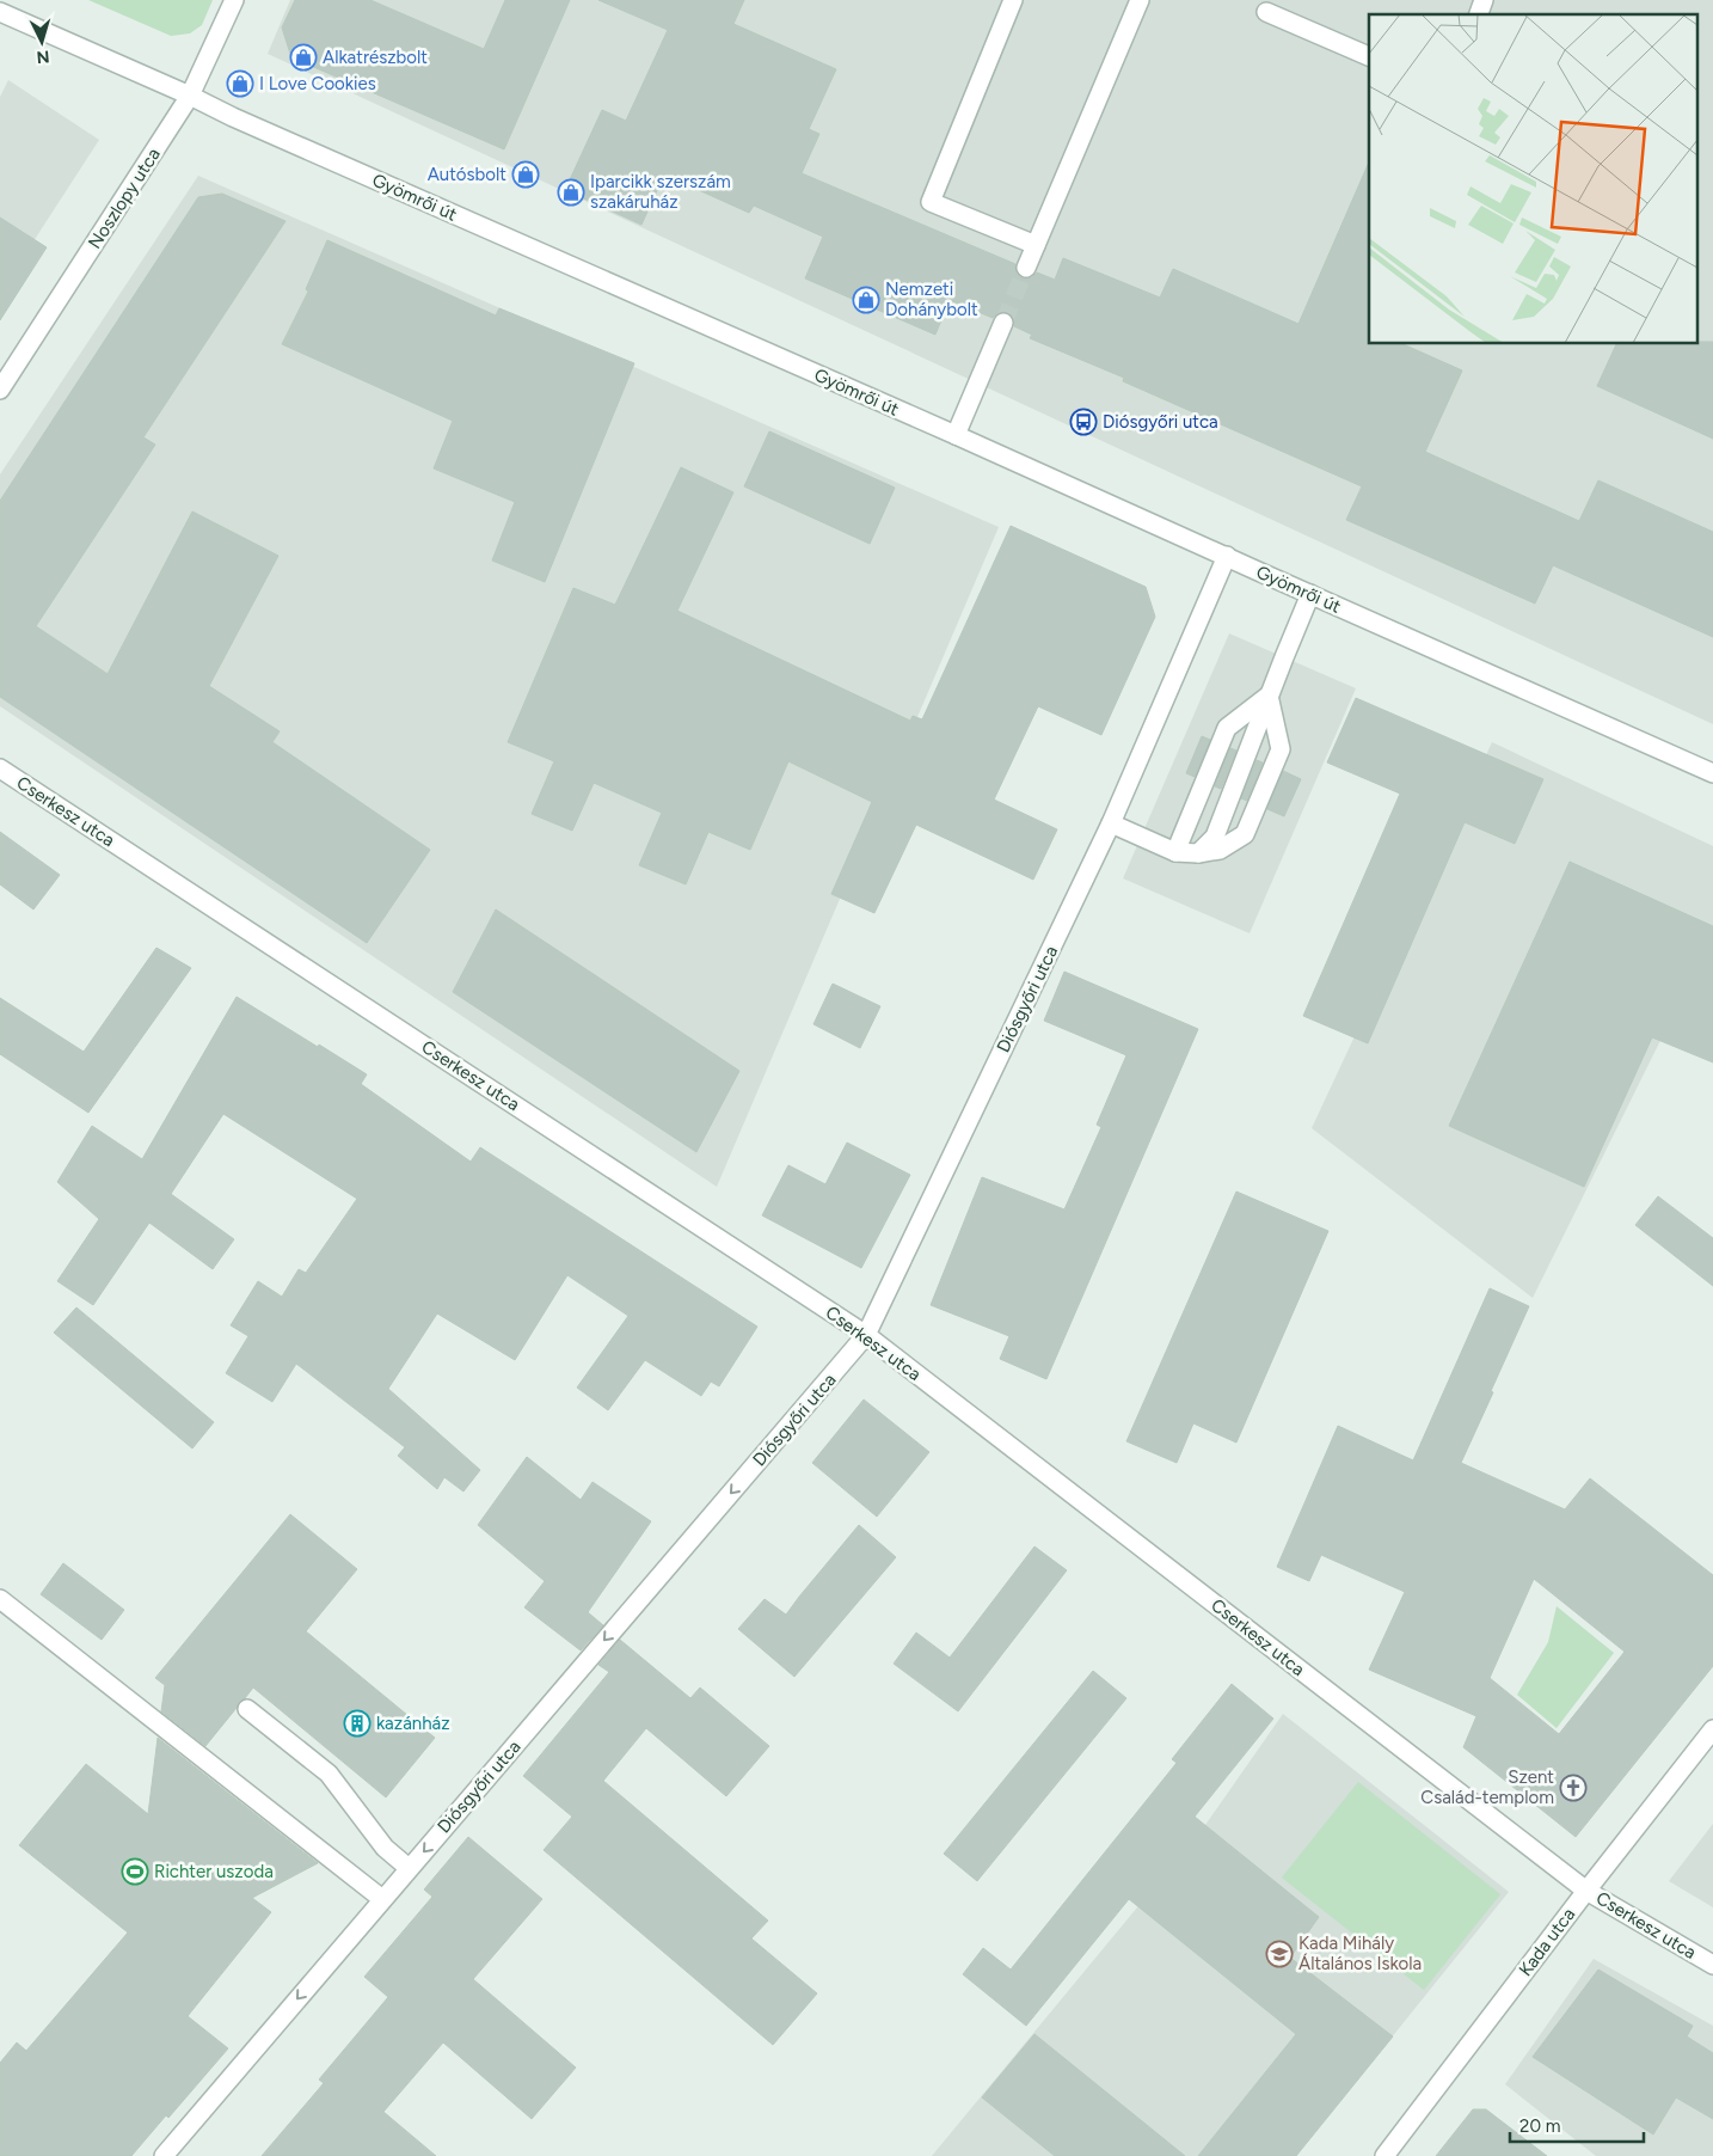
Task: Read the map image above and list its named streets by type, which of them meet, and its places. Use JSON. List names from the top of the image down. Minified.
{"streets":{"street":["Gyömrői út","Noszlopy utca","Cserkesz utca","Diósgyőri utca","Kada utca"]},"crossings":[["Gyömrői út","Noszlopy utca"],["Gyömrői út","Diósgyőri utca"],["Cserkesz utca","Diósgyőri utca"],["Cserkesz utca","Kada utca"]],"one_way":["Diósgyőri utca"],"places":{"shop":["Alkatrészbolt","I Love Cookies","Autósbolt","Iparcikk szerszám szakáruház","Nemzeti Dohánybolt"],"bus stop":["Diósgyőri utca"],"building":["kazánház"],"church":["Szent Család-templom"],"sports":["Richter uszoda"],"school or university":["Kada Mihály Általános Iskola"]},"scale_bar":"20 m","north":"bottom"}
